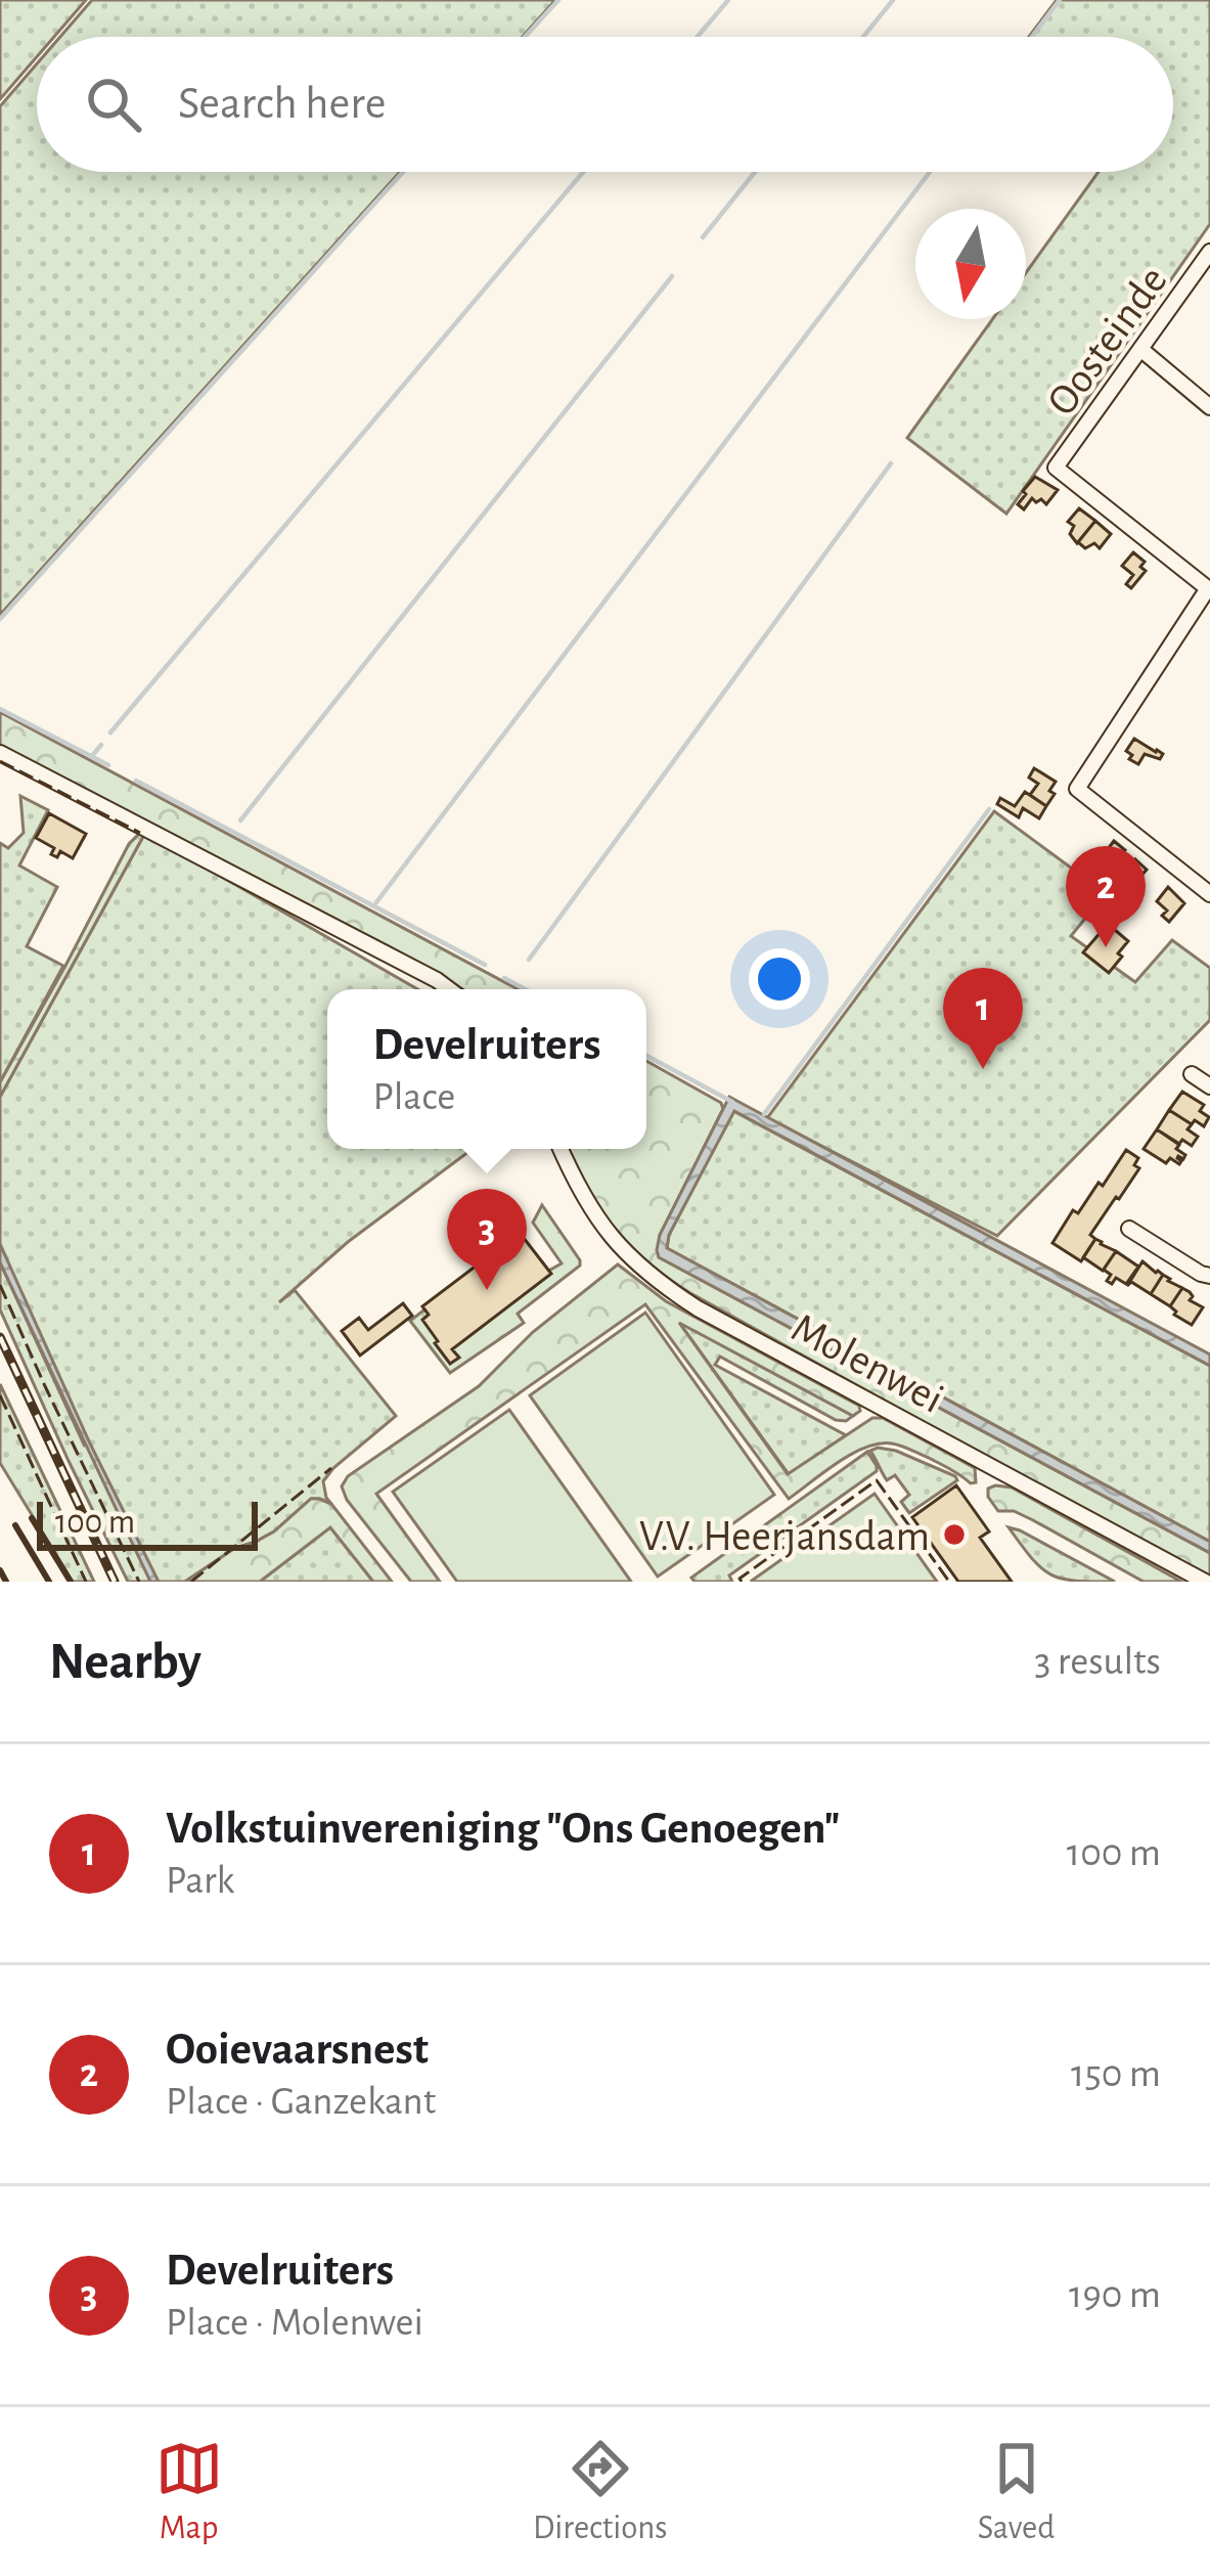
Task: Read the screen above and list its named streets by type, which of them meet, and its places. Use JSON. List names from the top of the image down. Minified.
{"streets":{"street":["Oosteinde","Molenwei"]},"places":["V.V. Heerjansdam"],"scale_bar":"100 m","north":"bottom","page":{"search":"Search here","pins":["2","1","3"],"popup":["Develruiters","Place"],"scale":"100 m","heading":["Nearby","3 results"],"list":[{"mark":"1","name":"Volkstuinvereniging \"Ons Genoegen\"","note":"Park","value":"100 m"},{"mark":"2","name":"Ooievaarsnest","note":"Place · Ganzekant","value":"150 m"},{"mark":"3","name":"Develruiters","note":"Place · Molenwei","value":"190 m"}],"nav":["Map","Directions","Saved"]}}
